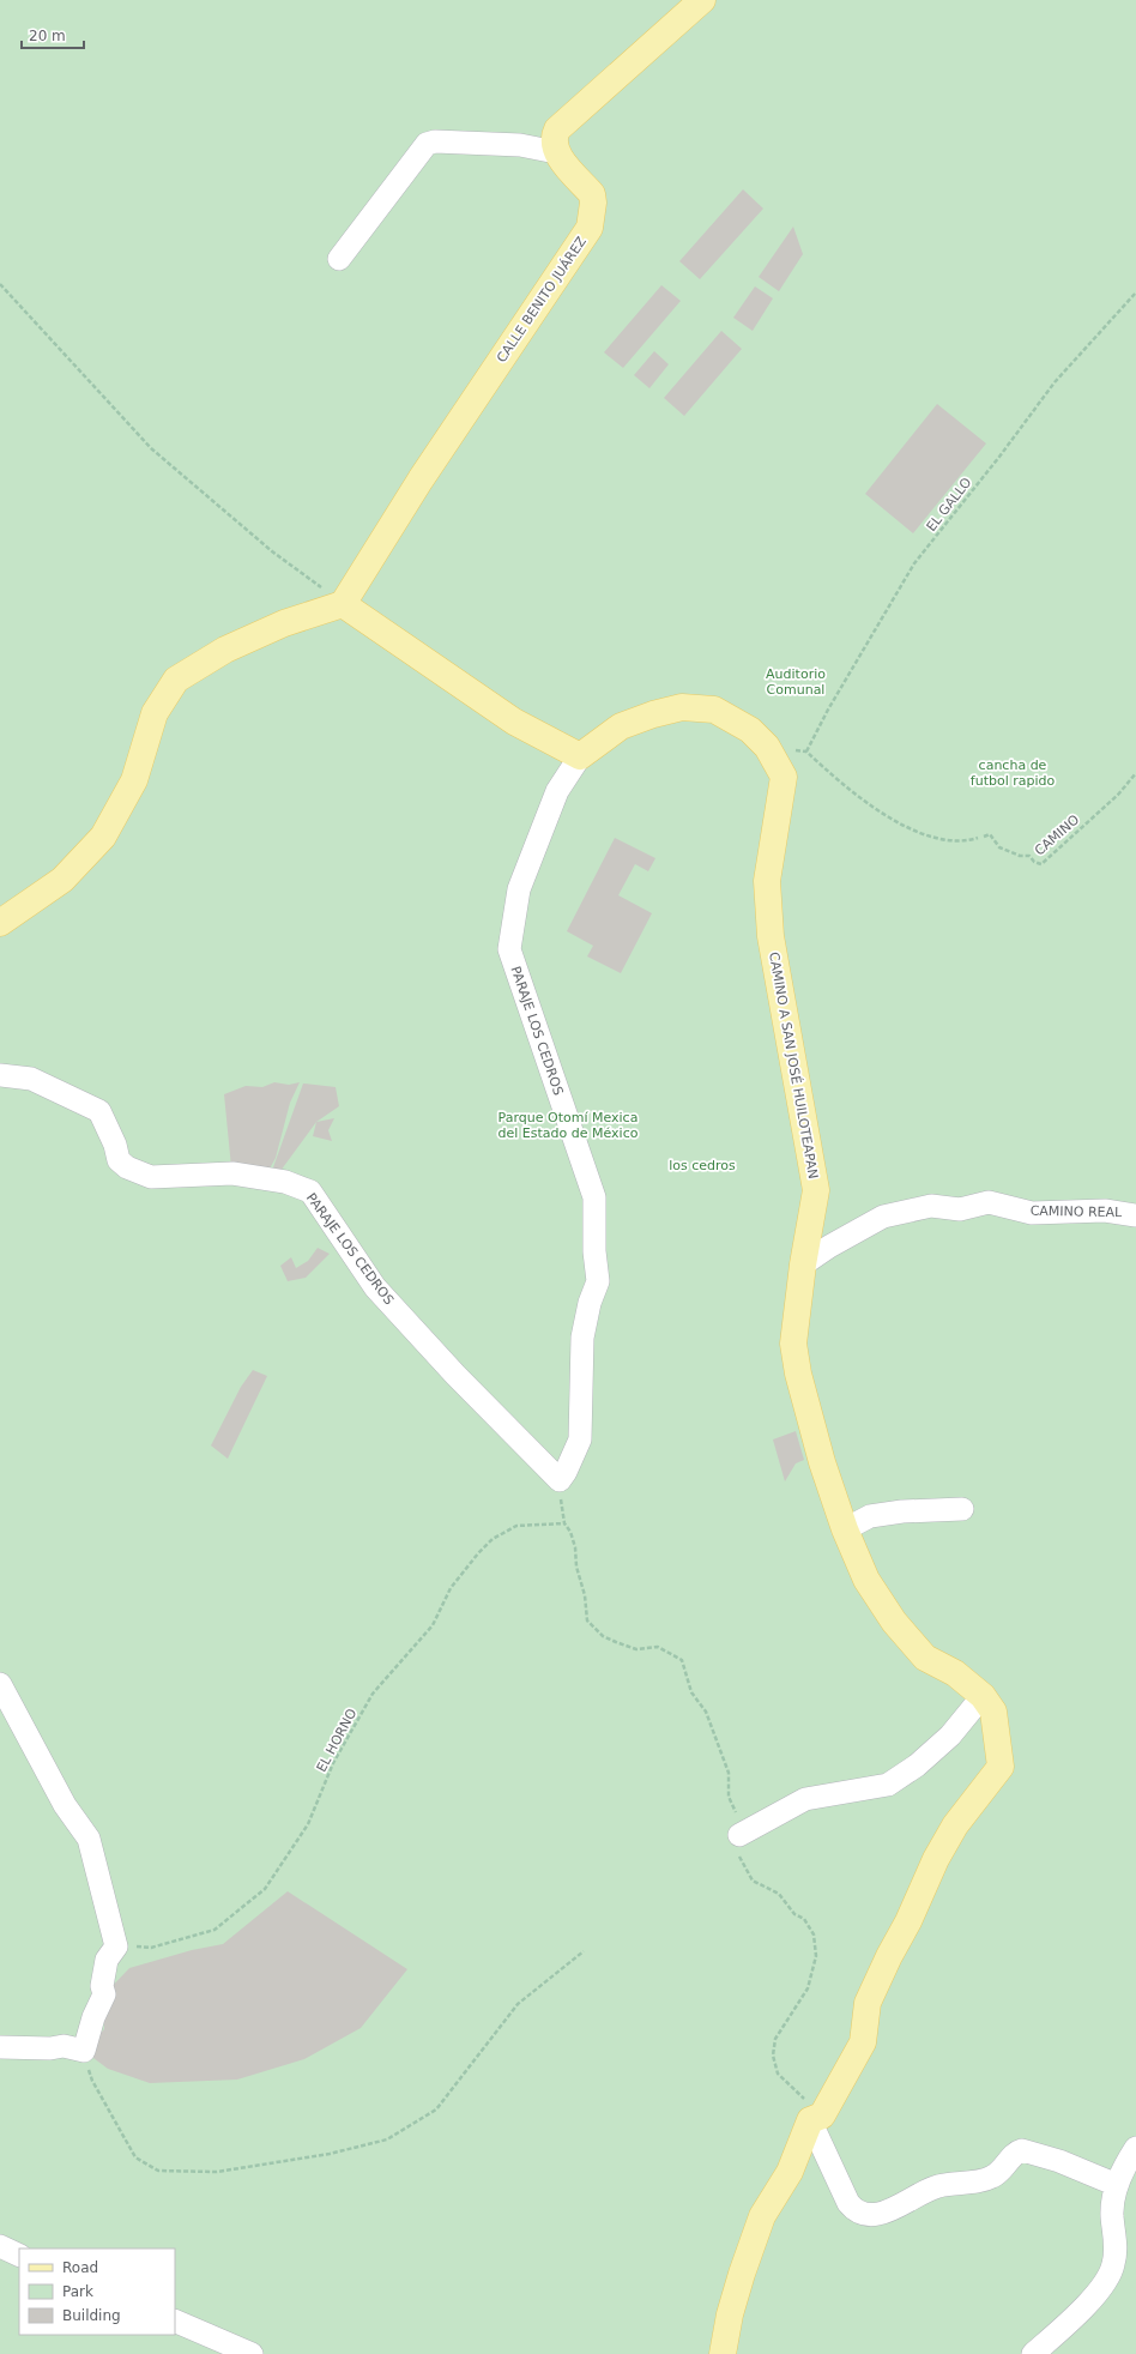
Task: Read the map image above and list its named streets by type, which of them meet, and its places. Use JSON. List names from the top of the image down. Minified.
{"streets":{"main road":["CALLE BENITO JUÁREZ","CAMINO A SAN JOSÉ HUILOTEAPAN"],"street":["PARAJE LOS CEDROS","CAMINO REAL"],"path":["EL GALLO","CAMINO","EL HORNO"]},"crossings":[["PARAJE LOS CEDROS","CAMINO A SAN JOSÉ HUILOTEAPAN"],["CAMINO A SAN JOSÉ HUILOTEAPAN","CAMINO REAL"]],"parks":["Auditorio Comunal","cancha de futbol rapido","Parque Otomí Mexica del Estado de México","los cedros"],"legend":["Road","Park","Building"],"scale_bar":"20 m"}
